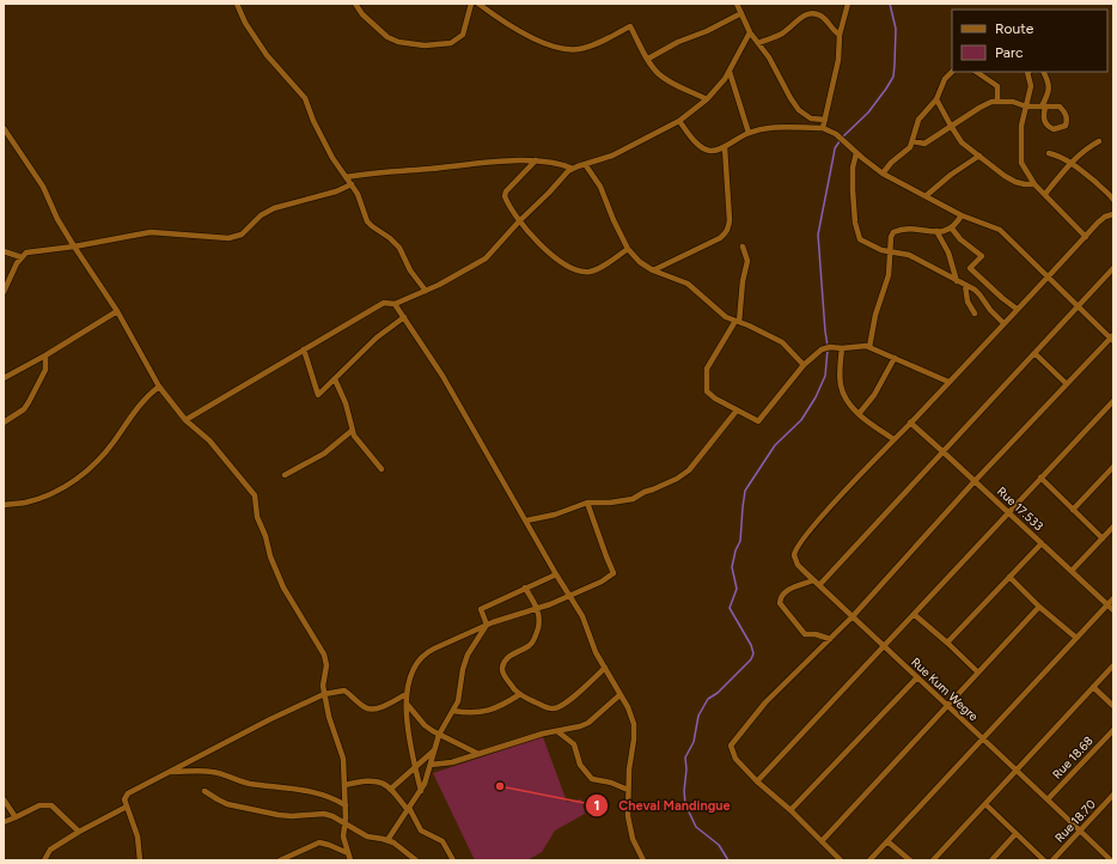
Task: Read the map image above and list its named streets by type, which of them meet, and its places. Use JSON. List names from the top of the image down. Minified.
{"streets":{"street":["Rue 17.533","Rue Kum Wegre","Rue 18.68","Rue 18.70"]},"crossings":[["Rue Kum Wegre","Rue 18.68"],["Rue Kum Wegre","Rue 18.70"]],"places":["Cheval Mandingue"],"legend":["Route","Parc"]}
